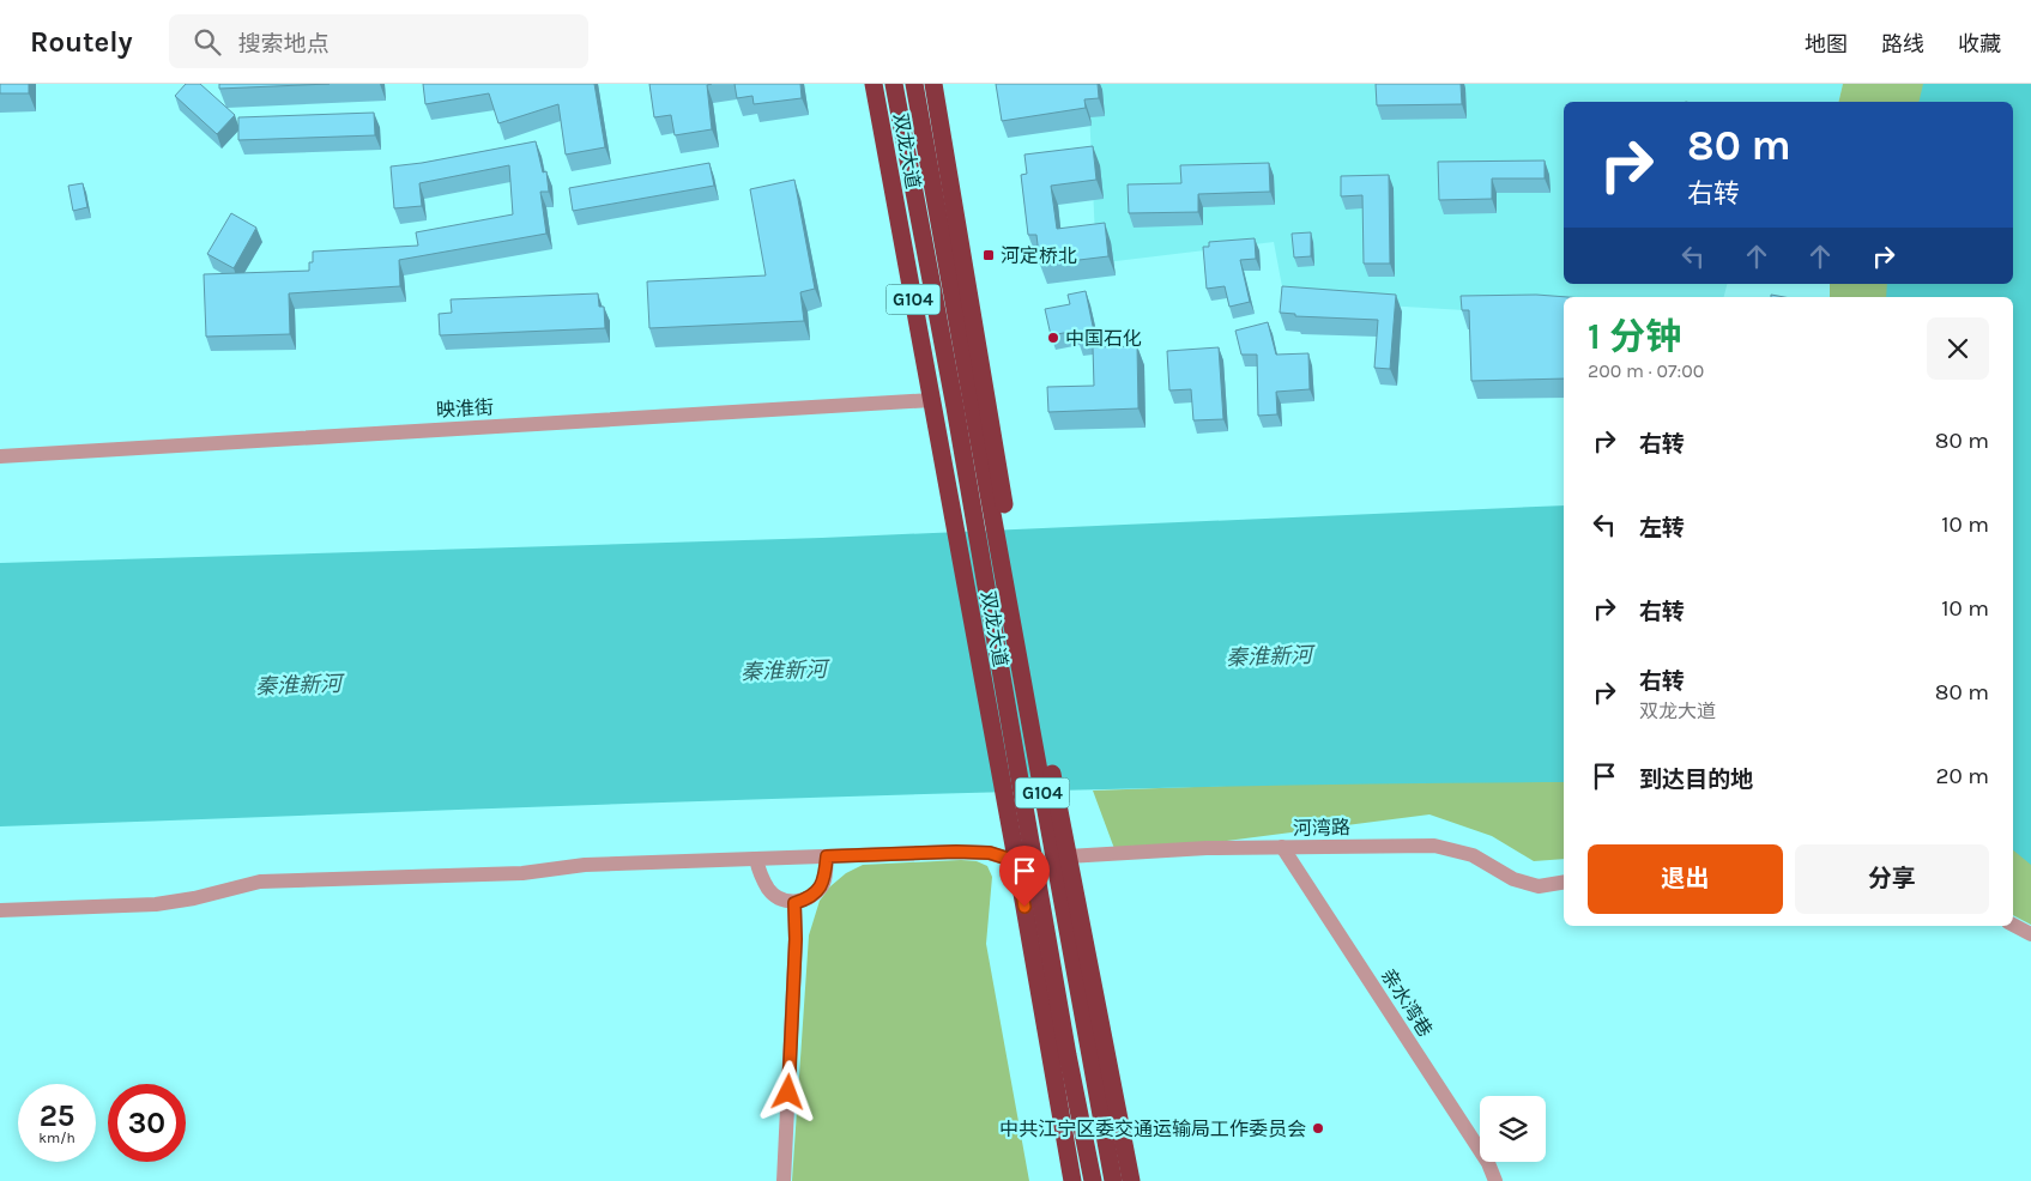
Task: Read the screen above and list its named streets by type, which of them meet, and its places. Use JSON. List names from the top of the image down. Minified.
{"streets":{"highway":["双龙大道","G104"],"street":["映淮街","河湾路","亲水湾巷"]},"crossings":[["双龙大道","映淮街"],["双龙大道","河湾路"],["河湾路","亲水湾巷"]],"water":["秦淮新河"],"places":{"transit":["河定桥北"],"other":["中国石化","中共江宁区委交通运输局工作委员会"]},"page":{"header":"Routely","search":"搜索地点","nav":["地图","路线","收藏"],"turn":["80 m","右转"],"heading":["1 分钟","200 m · 07:00"],"list":[{"name":"右转","value":"80 m"},{"name":"左转","value":"10 m"},{"name":"右转","value":"10 m"},{"name":"右转","note":"双龙大道","value":"80 m"},{"name":"到达目的地","value":"20 m"}],"buttons":["退出","分享"],"speed":"25 km/h","limit":"30"}}
